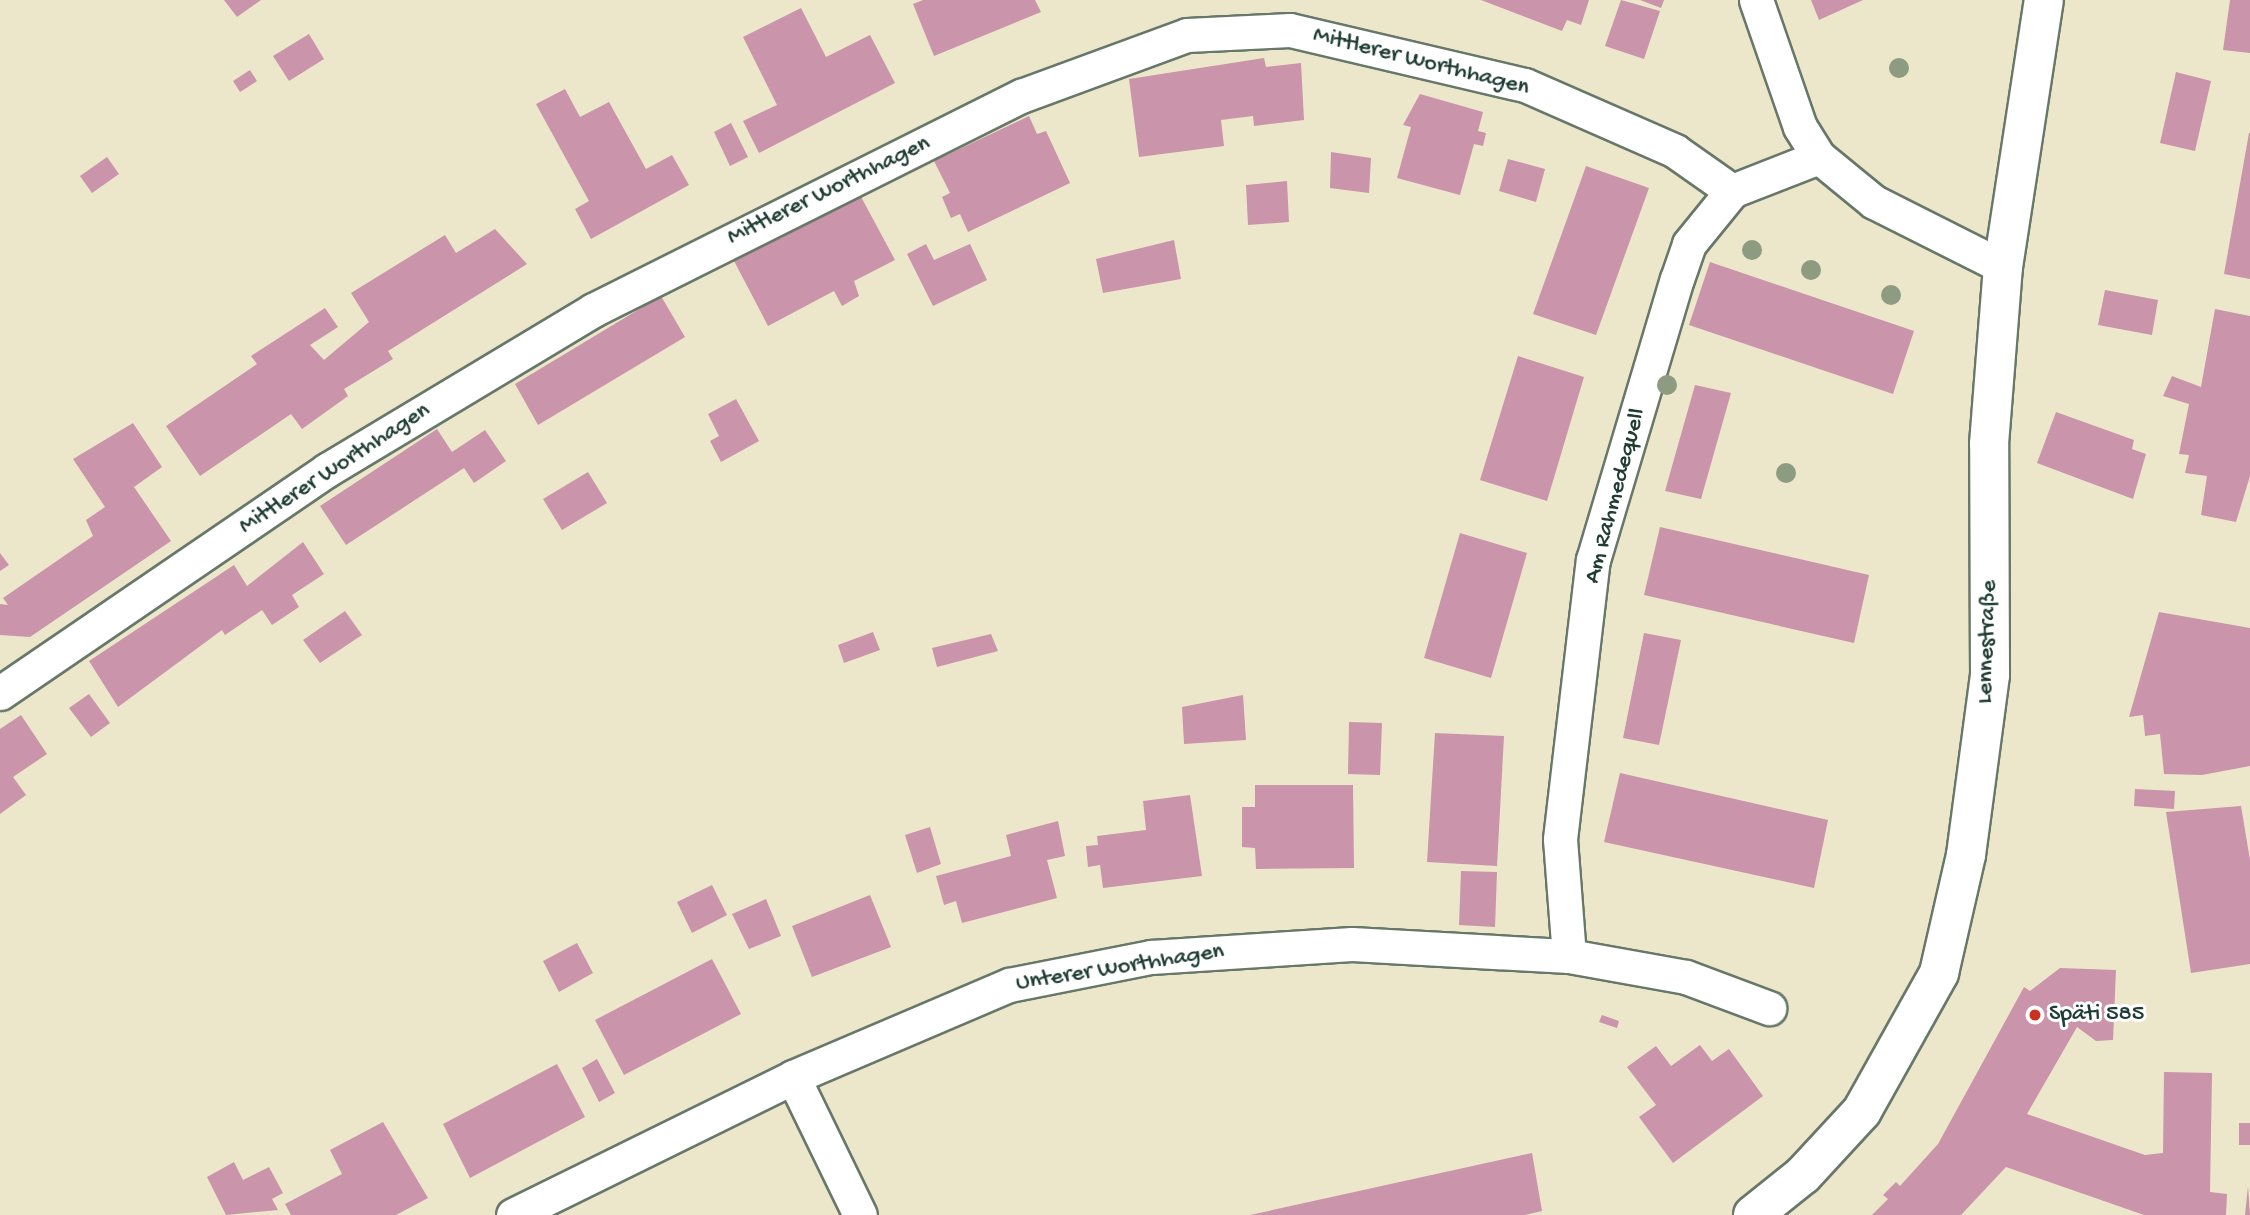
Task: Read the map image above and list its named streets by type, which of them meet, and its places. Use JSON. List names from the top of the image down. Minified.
{"streets":{"main road":["Lennestraße"],"street":["Mittlerer Worthhagen","Am Rahmedequell","Unterer Worthhagen"]},"crossings":[["Mittlerer Worthhagen","Am Rahmedequell"],["Am Rahmedequell","Unterer Worthhagen"]],"places":["Späti 585"]}
